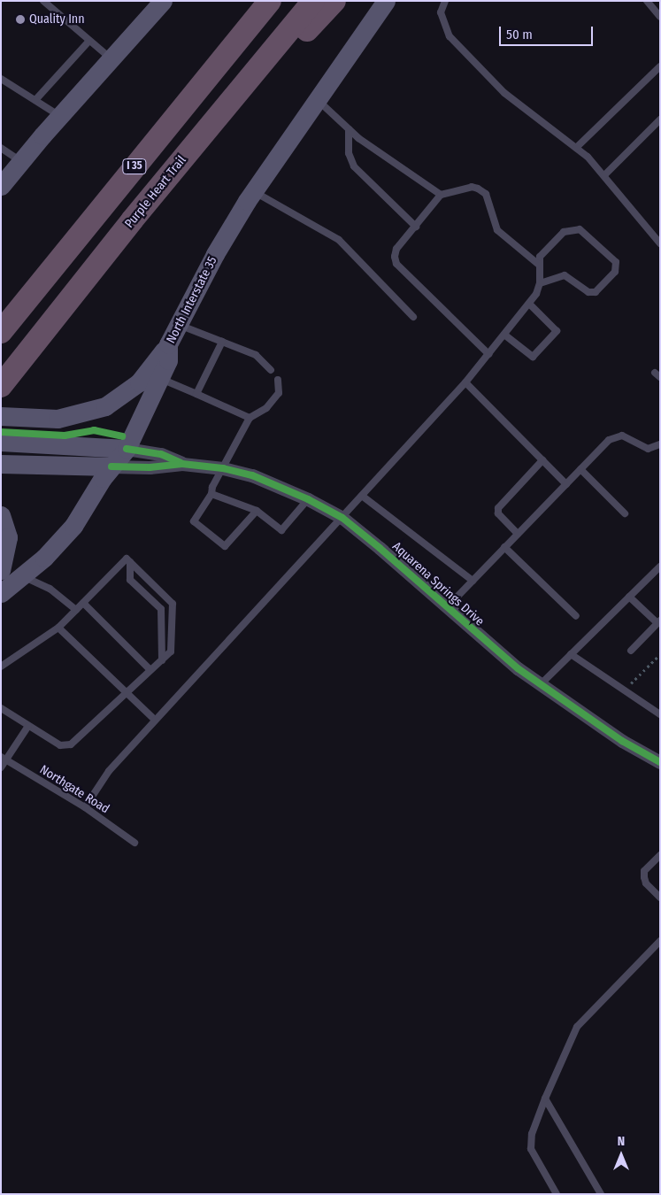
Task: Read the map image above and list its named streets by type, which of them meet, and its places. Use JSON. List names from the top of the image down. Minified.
{"streets":{"highway":["I 35","Purple Heart Trail"],"main road":["North Interstate 35","Aquarena Springs Drive"],"lane":["Northgate Road"]},"crossings":[["North Interstate 35","Aquarena Springs Drive"]],"places":["Quality Inn"],"scale_bar":"50 m","north":"top"}
